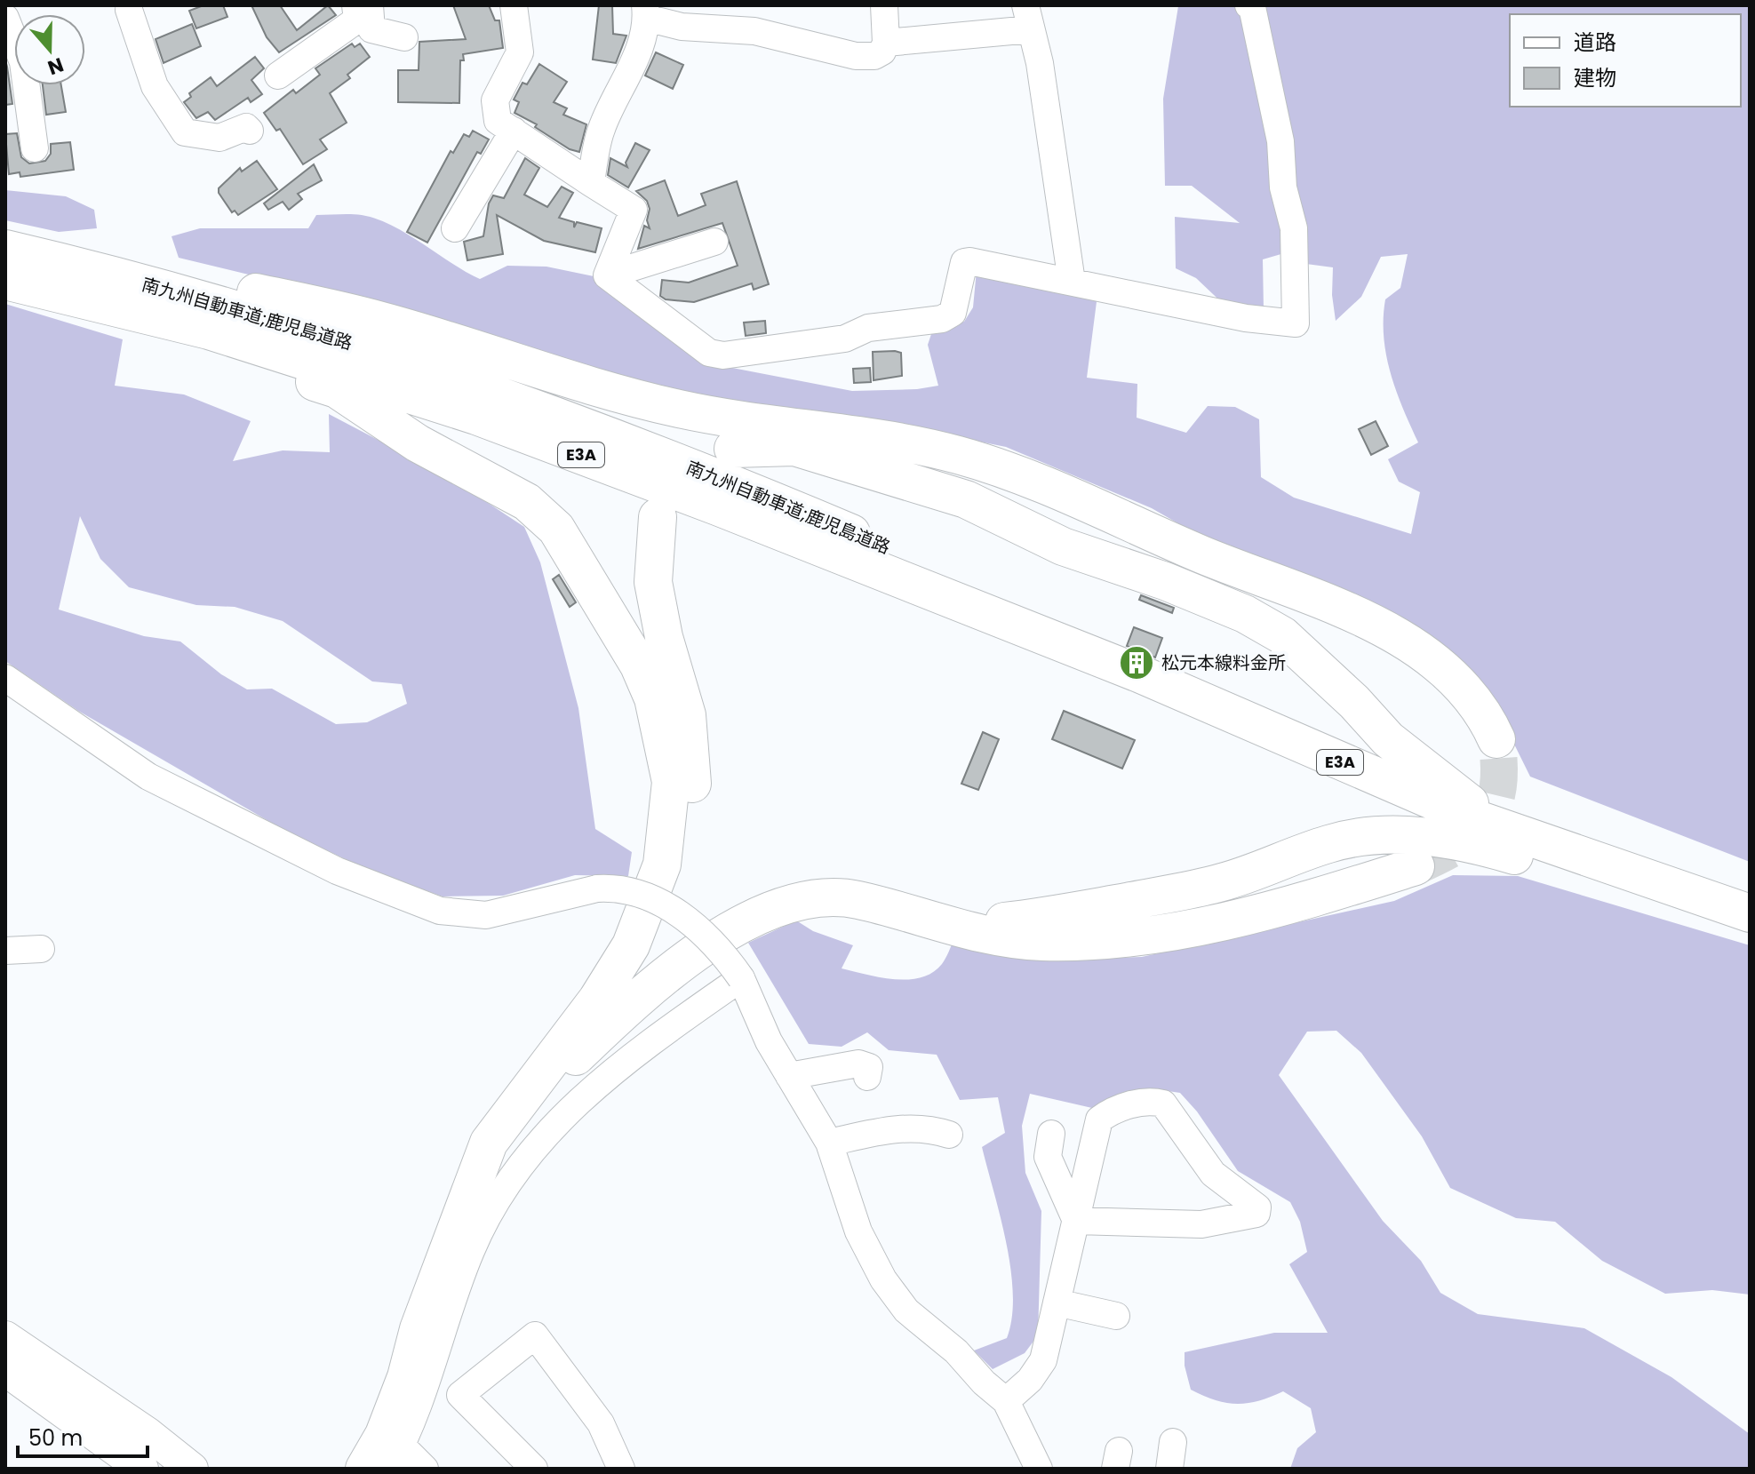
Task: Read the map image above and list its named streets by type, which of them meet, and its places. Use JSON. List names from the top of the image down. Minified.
{"streets":{"highway":["南九州自動車道;鹿児島道路","E3A"]},"places":{"building":["松元本線料金所"]},"legend":["道路","建物"],"scale_bar":"50 m","north":"bottom"}
